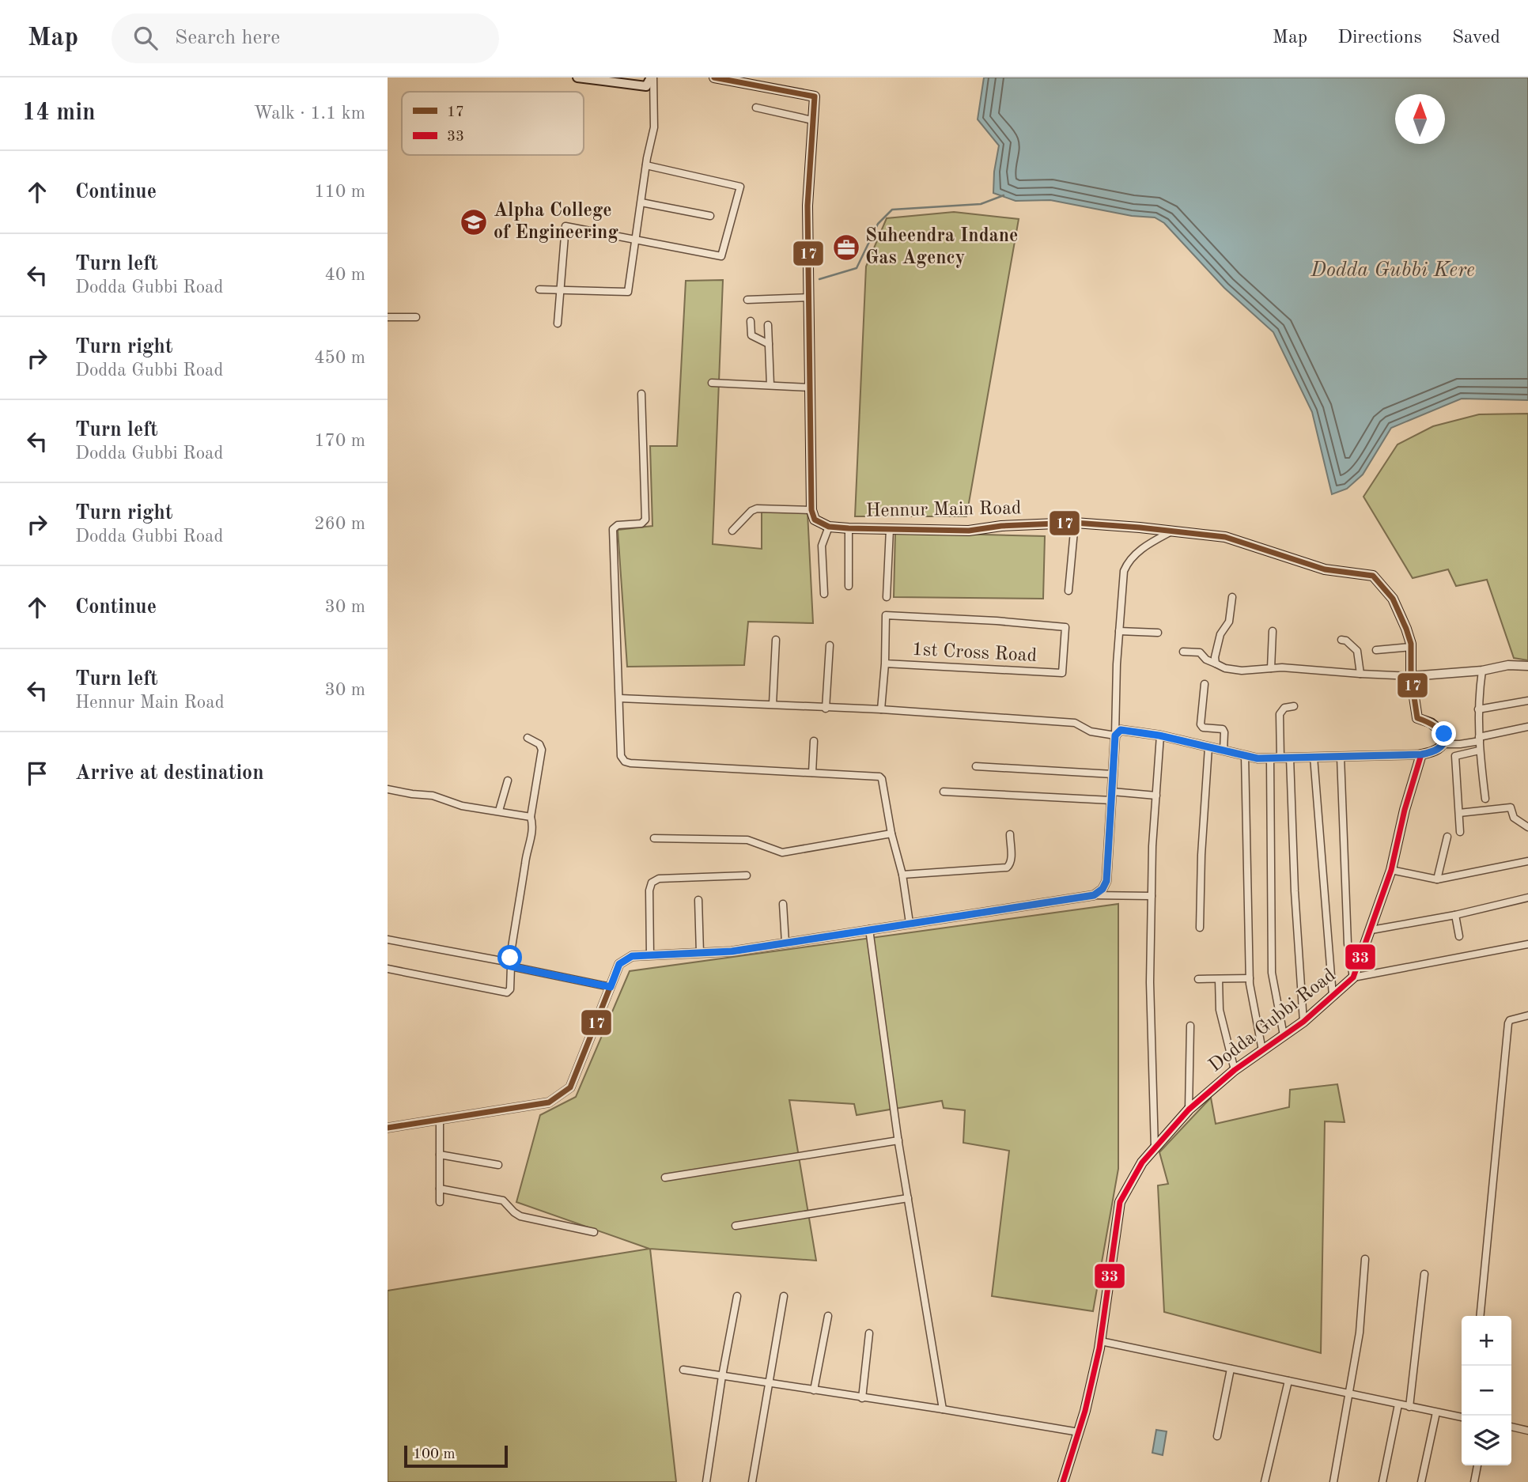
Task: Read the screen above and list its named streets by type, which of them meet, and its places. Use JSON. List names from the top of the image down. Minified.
{"streets":{"main road":["Hennur Main Road","Dodda Gubbi Road"],"street":["1st Cross Road"]},"water":["Dodda Gubbi Kere"],"places":{"school or university":["Alpha College of Engineering"],"office":["Suheendra Indane Gas Agency"]},"lines":["transit line 17","transit line 33"],"legend":["17","33"],"scale_bar":"100 m","north":"top","page":{"header":"Map","search":"Search here","nav":["Map","Directions","Saved"],"heading":["14 min","Walk · 1.1 km"],"list":[["Continue","110 m"],["Turn left","Dodda Gubbi Road","40 m"],["Turn right","Dodda Gubbi Road","450 m"],["Turn left","Dodda Gubbi Road","170 m"],["Turn right","Dodda Gubbi Road","260 m"],["Continue","30 m"],["Turn left","Hennur Main Road","30 m"],"Arrive at destination"],"map_buttons":["+","−"],"scale":"100 m"}}
